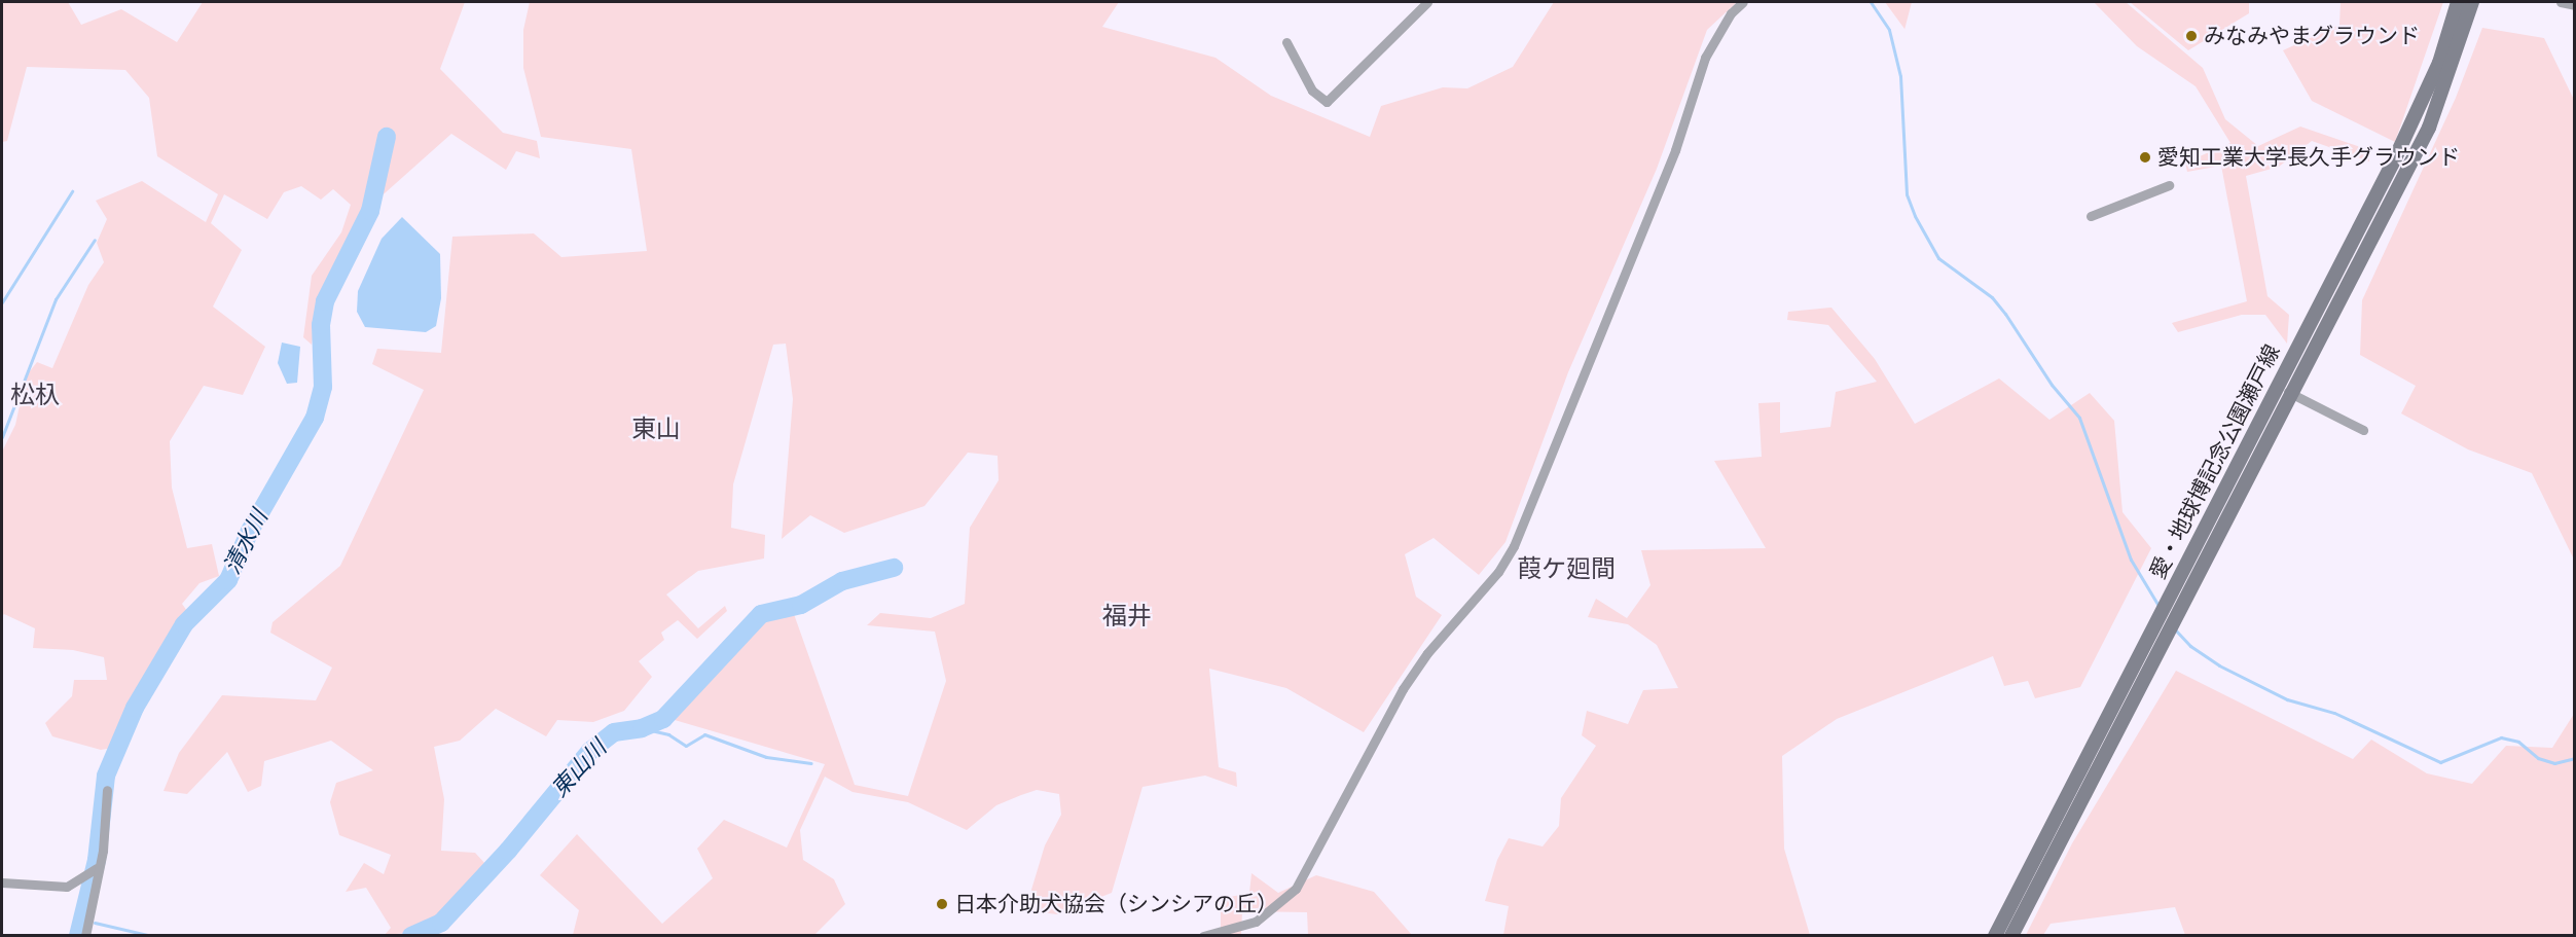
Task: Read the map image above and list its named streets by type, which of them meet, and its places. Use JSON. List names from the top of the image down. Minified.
{"streets":{"main road":["愛・地球博記念公園瀬戸線"]},"districts":["松杁","東山","葭ケ廻間","福井"],"water":["清水川","東山川"],"places":["みなみやまグラウンド","愛知工業大学長久手グラウンド","日本介助犬協会（シンシアの丘）"]}
